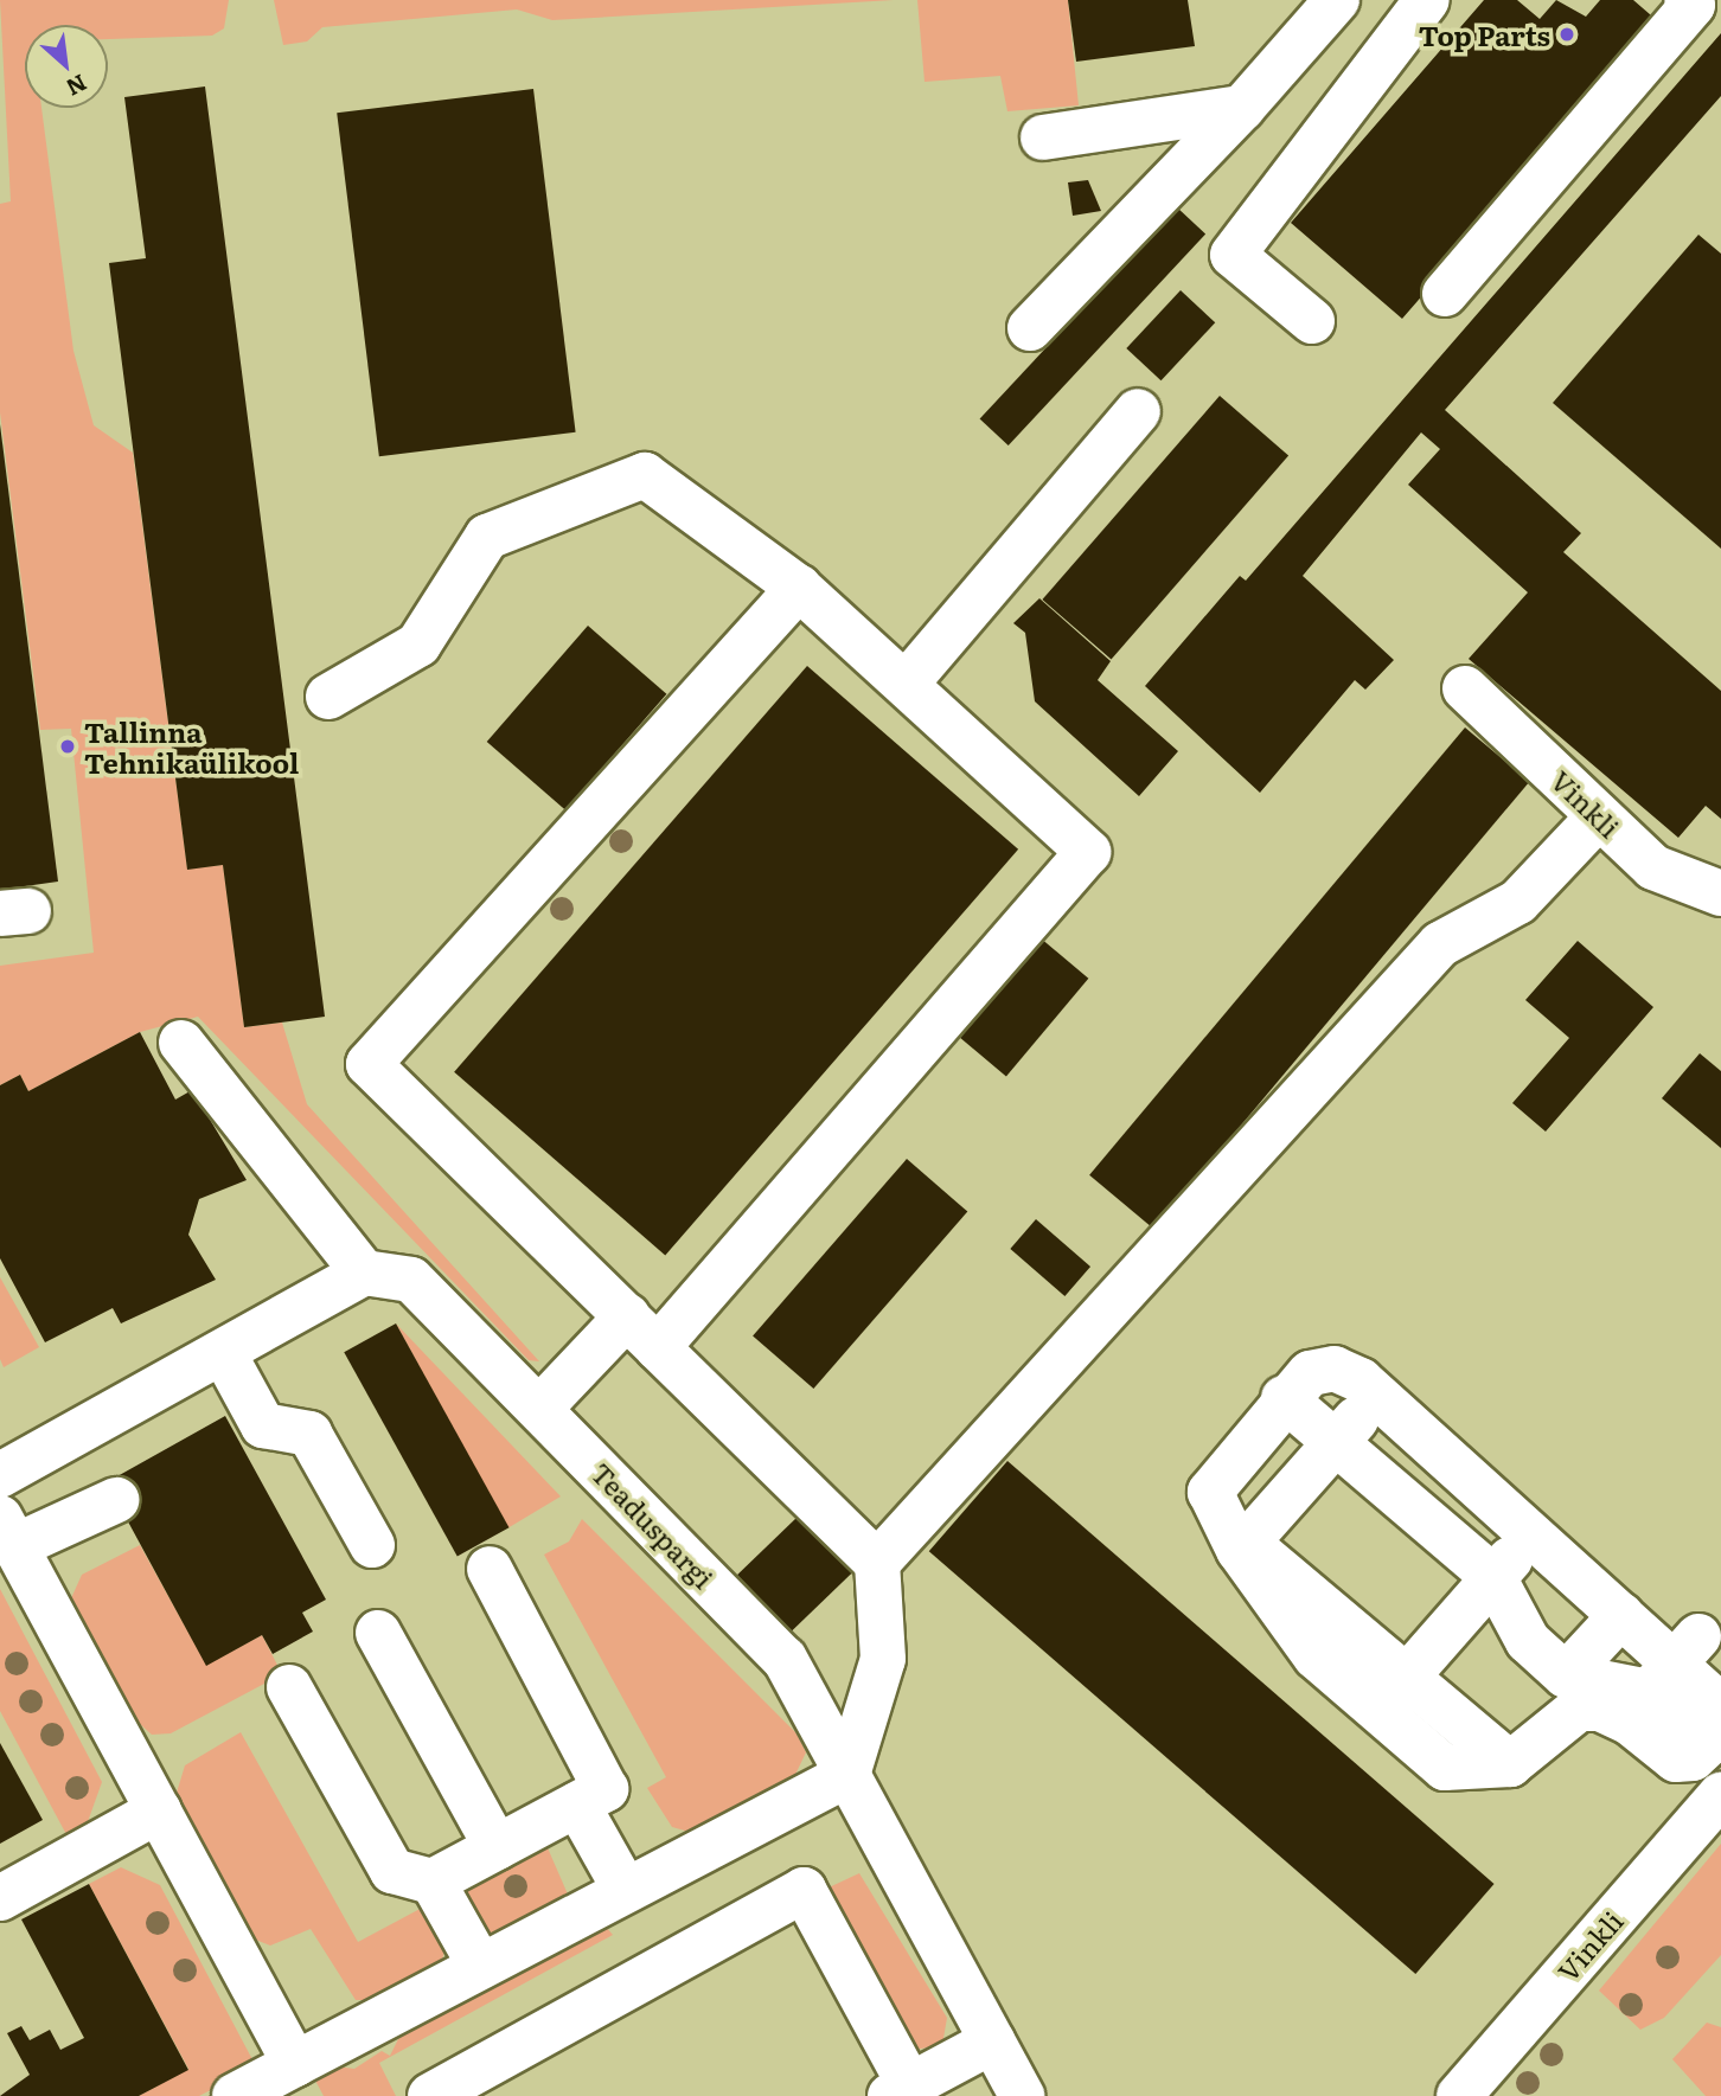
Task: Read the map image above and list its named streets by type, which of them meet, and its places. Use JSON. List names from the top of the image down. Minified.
{"streets":{"lane":["Vinkli","Teaduspargi"]},"places":["Top Parts","Tallinna Tehnikaülikool"],"north":"bottom right"}
